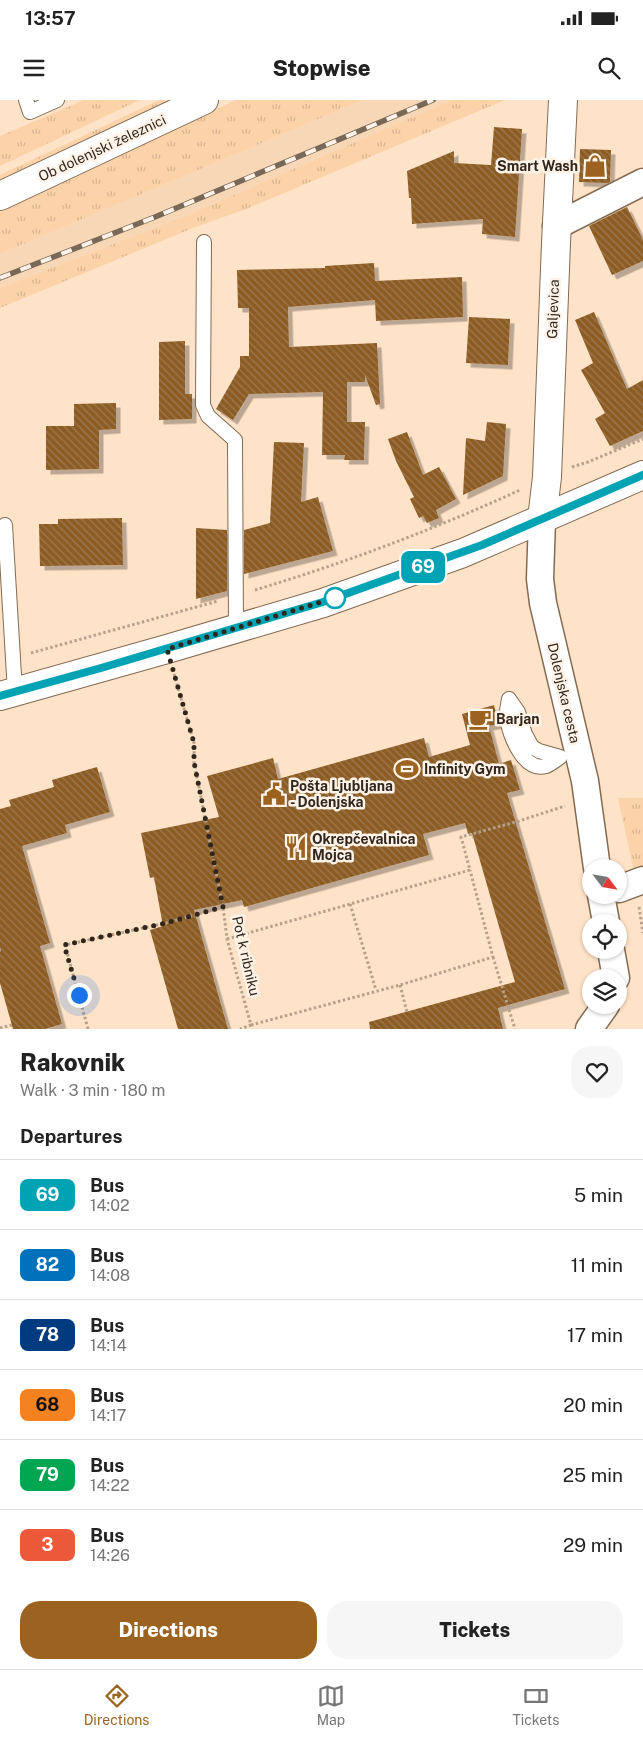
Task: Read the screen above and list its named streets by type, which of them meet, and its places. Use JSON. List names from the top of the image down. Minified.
{"streets":{"main road":["Ob dolenjski železnici","Galjevica"],"street":["Dolenjska cesta"],"path":["Pot k ribniku"]},"crossings":[["Galjevica","Dolenjska cesta"]],"places":{"shop":["Smart Wash"],"cafe":["Barjan"],"sports":["Infinity Gym"],"public building":["Pošta Ljubljana - Dolenjska"],"restaurant":["Okrepčevalnica Mojca"]},"lines":["bus line 69"],"north":"bottom right","page":{"status":"13:57","header":"Stopwise","on_map":"69","heading":[["Rakovnik","Walk · 3 min · 180 m"],"Departures"],"list":[{"mark":"69","name":"Bus","note":"14:02","value":"5 min"},{"mark":"82","name":"Bus","note":"14:08","value":"11 min"},{"mark":"78","name":"Bus","note":"14:14","value":"17 min"},{"mark":"68","name":"Bus","note":"14:17","value":"20 min"},{"mark":"79","name":"Bus","note":"14:22","value":"25 min"},{"mark":"3","name":"Bus","note":"14:26","value":"29 min"}],"buttons":["Directions","Tickets"],"tabs":["Directions","Map","Tickets"]}}
